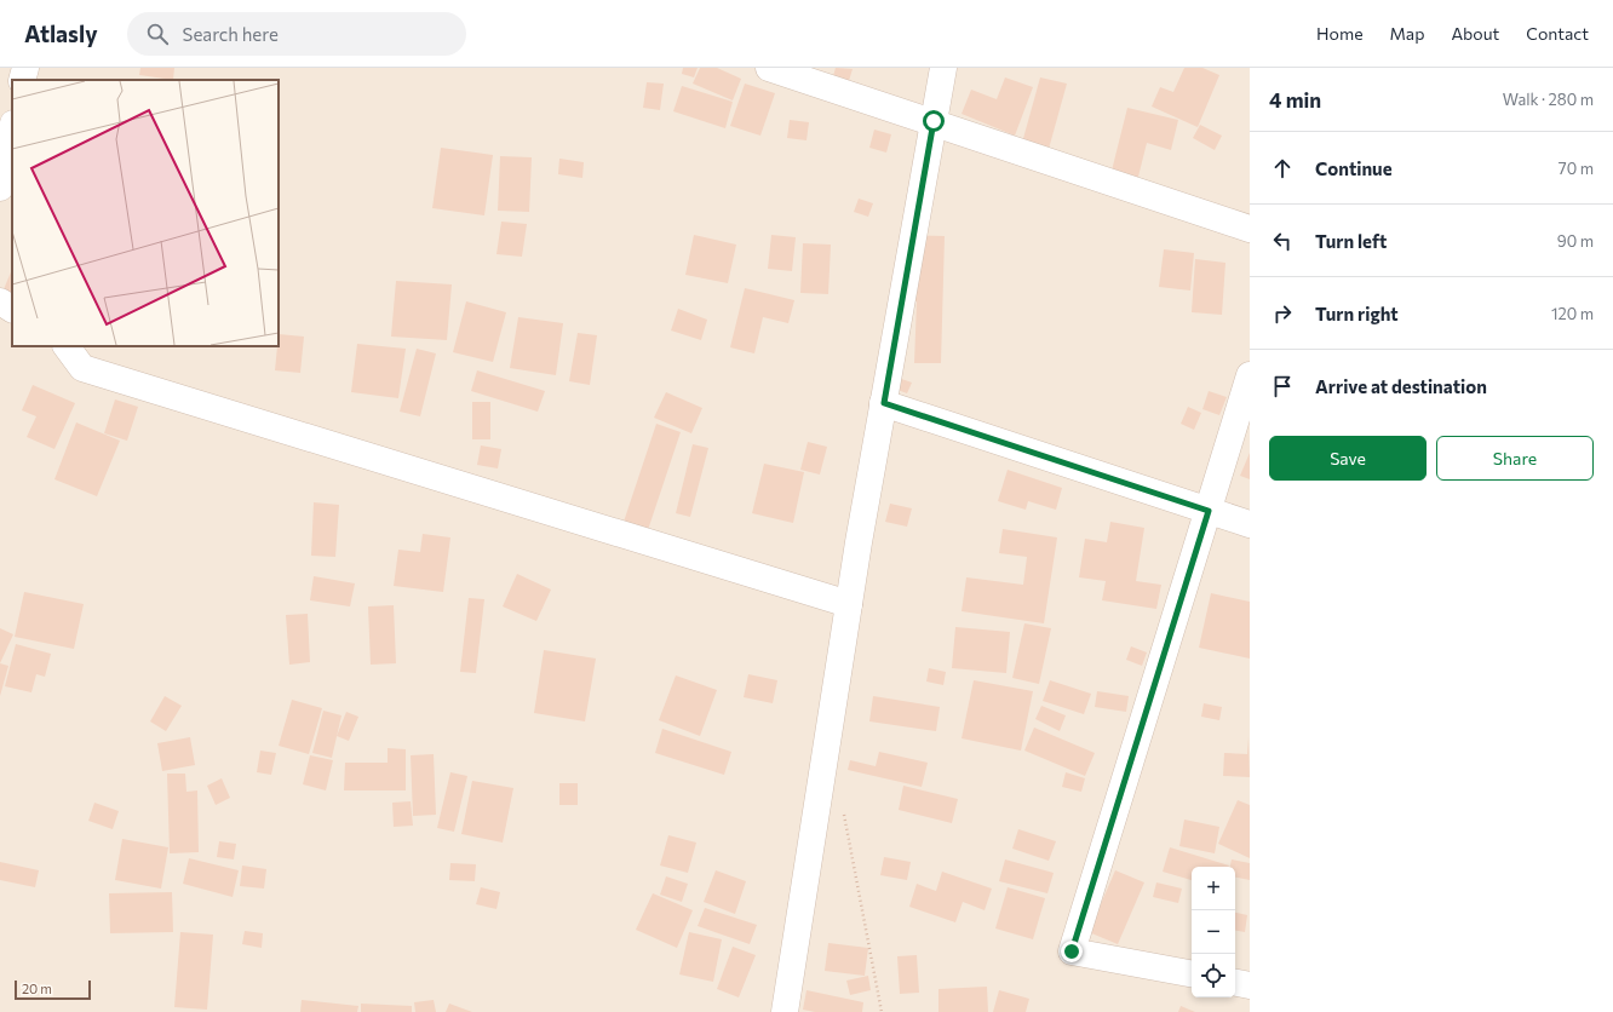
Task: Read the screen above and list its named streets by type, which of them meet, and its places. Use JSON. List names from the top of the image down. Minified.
{"scale_bar":"20 m","page":{"header":"Atlasly","search":"Search here","nav":["Home","Map","About","Contact"],"heading":["4 min","Walk · 280 m"],"list":[["Continue","70 m"],["Turn left","90 m"],["Turn right","120 m"],"Arrive at destination"],"buttons":["Save","Share"],"map_buttons":["+","−"],"scale":"20 m"}}
